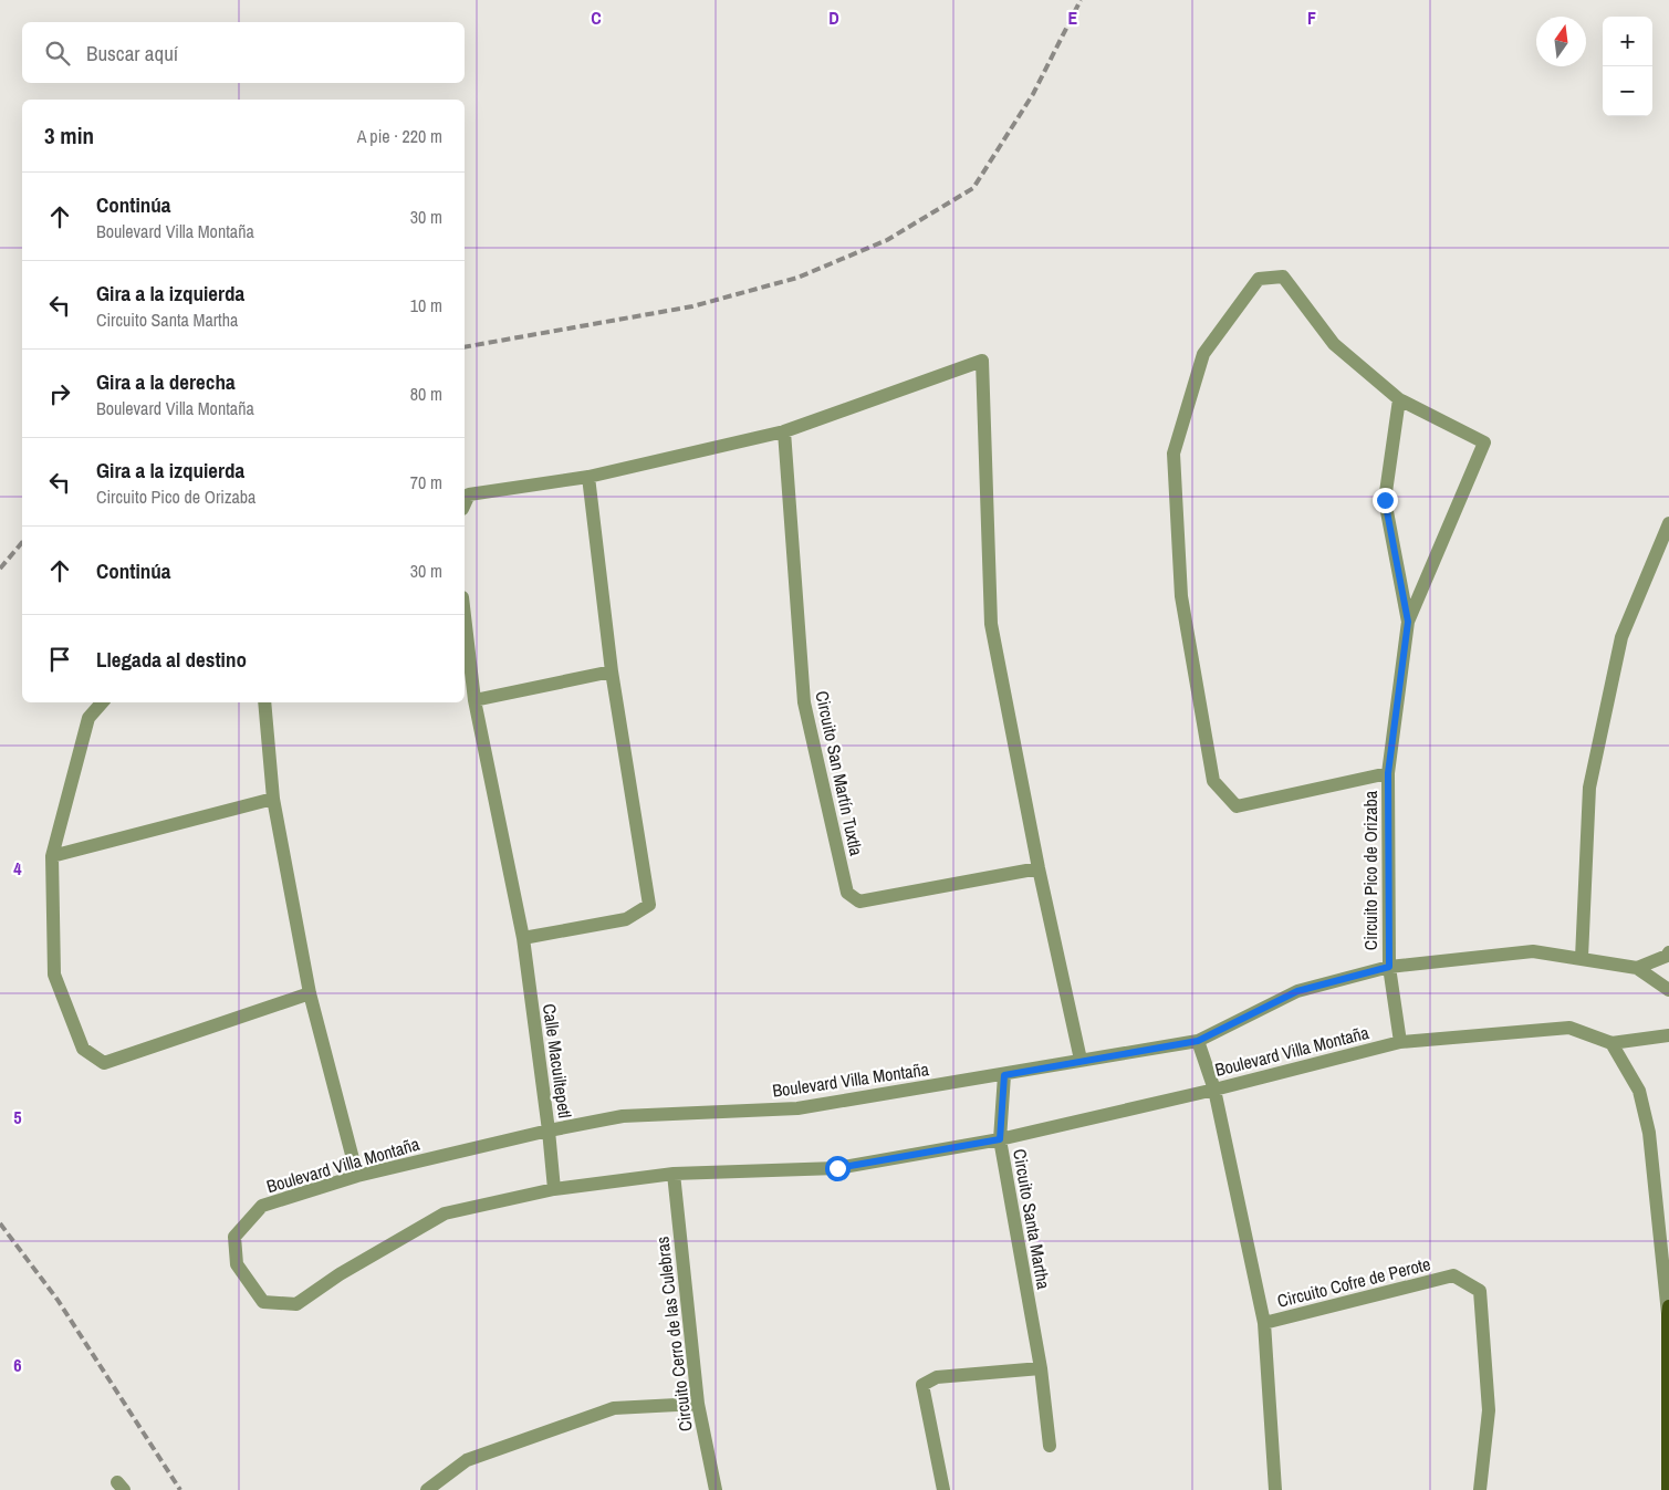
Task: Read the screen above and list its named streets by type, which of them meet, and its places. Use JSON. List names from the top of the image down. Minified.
{"streets":{"street":["Circuito San Martín Tuxtla","Circuito Pico de Orizaba","Boulevard Villa Montaña","Calle Macuiltepetl","Circuito Santa Martha","Circuito Cofre de Perote","Circuito Cerro de las Culebras"]},"crossings":[["Circuito Pico de Orizaba","Boulevard Villa Montaña"],["Boulevard Villa Montaña","Calle Macuiltepetl"],["Boulevard Villa Montaña","Circuito Santa Martha"],["Boulevard Villa Montaña","Circuito Cofre de Perote"],["Boulevard Villa Montaña","Circuito Cerro de las Culebras"]],"north":"top","page":{"map_buttons":["+","−"],"search":"Buscar aquí","heading":["3 min","A pie · 220 m"],"list":[["Continúa","Boulevard Villa Montaña","30 m"],["Gira a la izquierda","Circuito Santa Martha","10 m"],["Gira a la derecha","Boulevard Villa Montaña","80 m"],["Gira a la izquierda","Circuito Pico de Orizaba","70 m"],["Continúa","30 m"],"Llegada al destino"]},"grid":{"columns":["C","D","E","F"],"rows":["4","5","6"]}}
